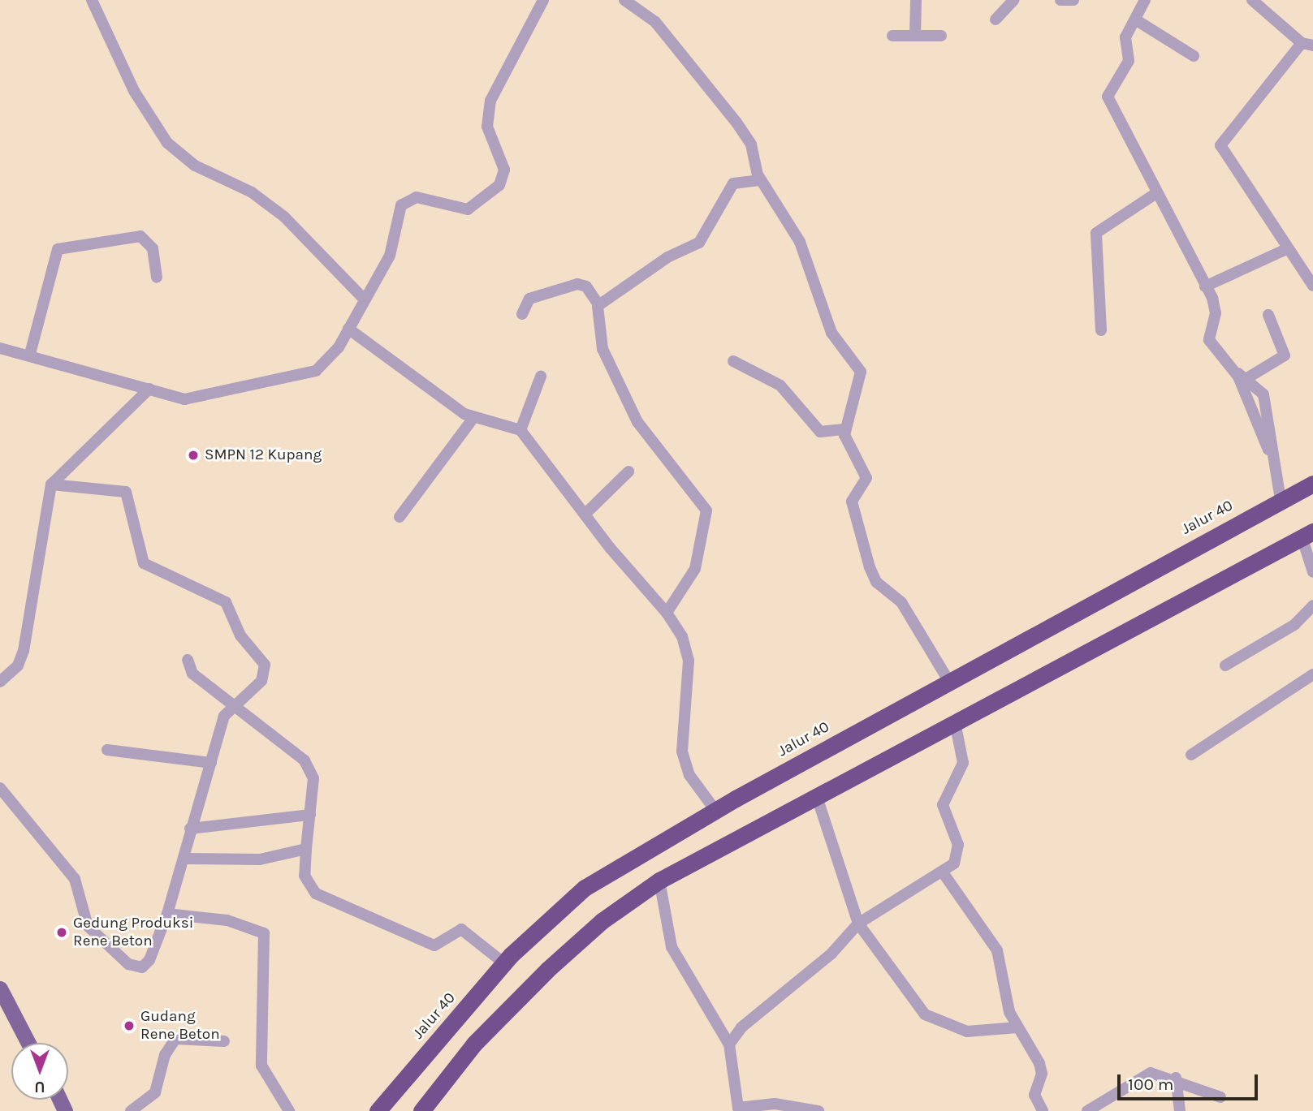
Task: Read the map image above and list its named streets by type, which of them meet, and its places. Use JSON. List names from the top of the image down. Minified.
{"streets":{"highway":["Jalur 40"]},"places":["SMPN 12 Kupang","Gedung Produksi Rene Beton","Gudang Rene Beton"],"scale_bar":"100 m","north":"bottom"}
